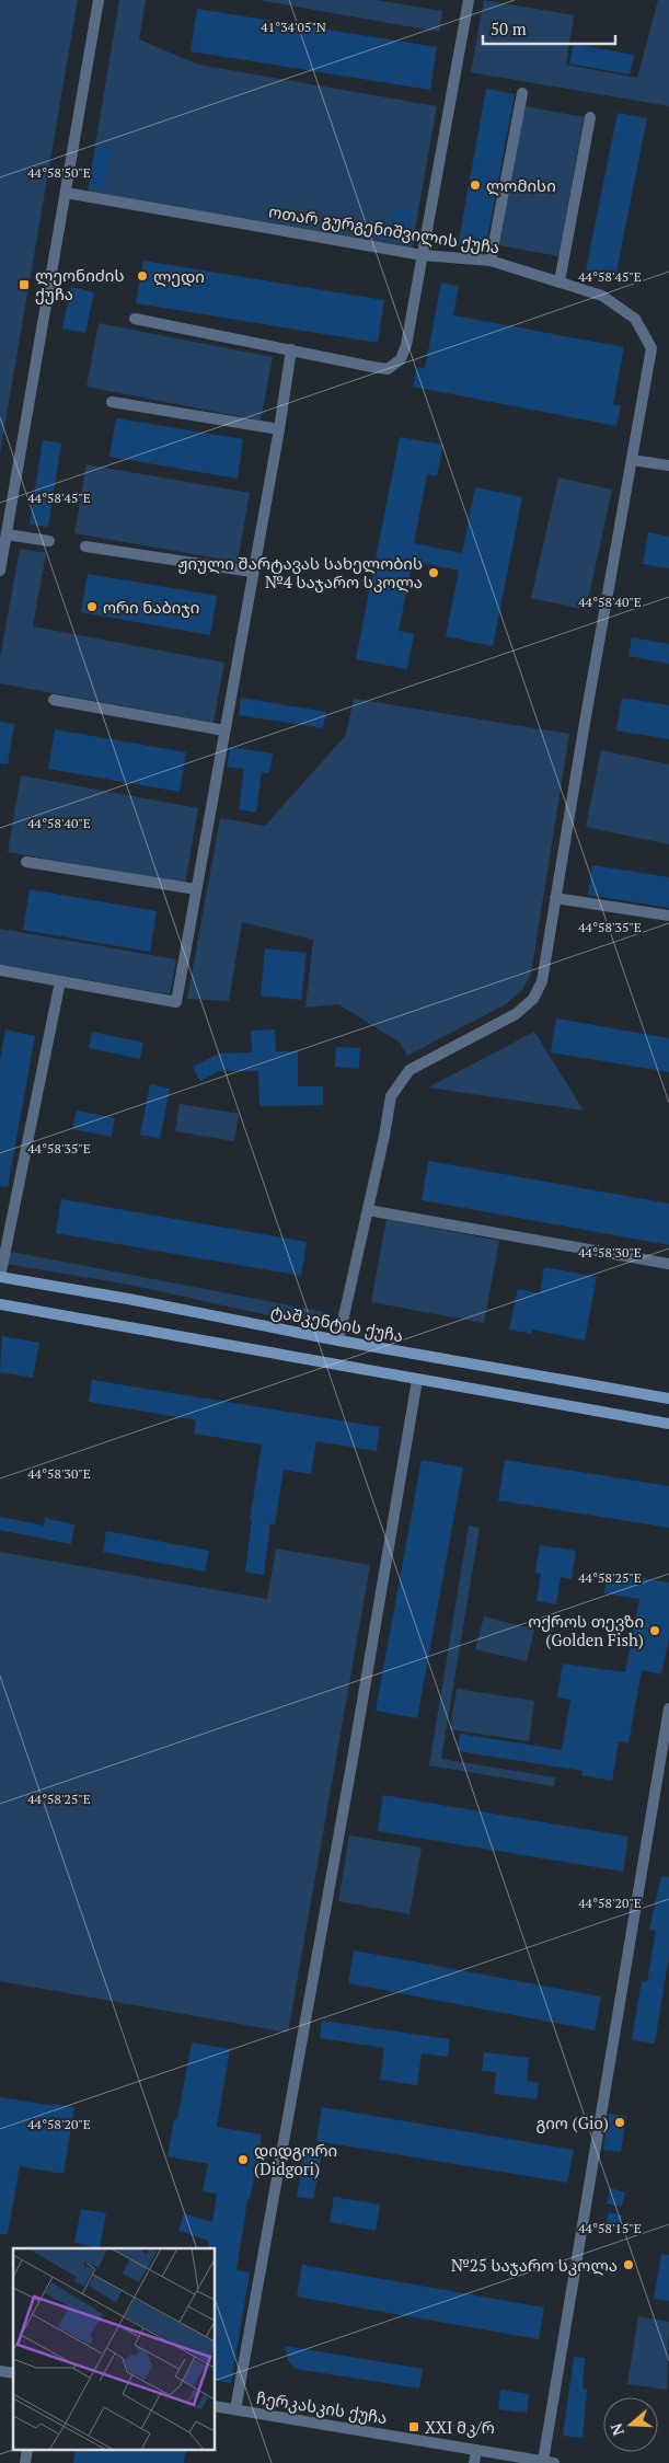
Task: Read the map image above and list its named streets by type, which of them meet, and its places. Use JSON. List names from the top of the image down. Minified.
{"streets":{"main road":["ტაშკენტის ქუჩა"],"street":["ოთარ გურგენიშვილის ქუჩა","ჩერკასკის ქუჩა"]},"crossings":[["ოთარ გურგენიშვილის ქუჩა","ტაშკენტის ქუჩა"]],"places":{"other":["ლომისი","ლედი","ჟიული შარტავას სახელობის №4 საჯარო სკოლა","ორი ნაბიჯი","ოქროს თევზი (Golden Fish)","გიო (Gio)","დიდგორი (Didgori)","№25 საჯარო სკოლა"],"transit":["ლეონიძის ქუჩა","XXI მკ/რ"]},"scale_bar":"50 m","north":"left","coordinates":["41°34'05\"N","44°58'50\"E","44°58'45\"E","44°58'40\"E","44°58'35\"E","44°58'30\"E","44°58'25\"E","44°58'20\"E","44°58'15\"E"]}
